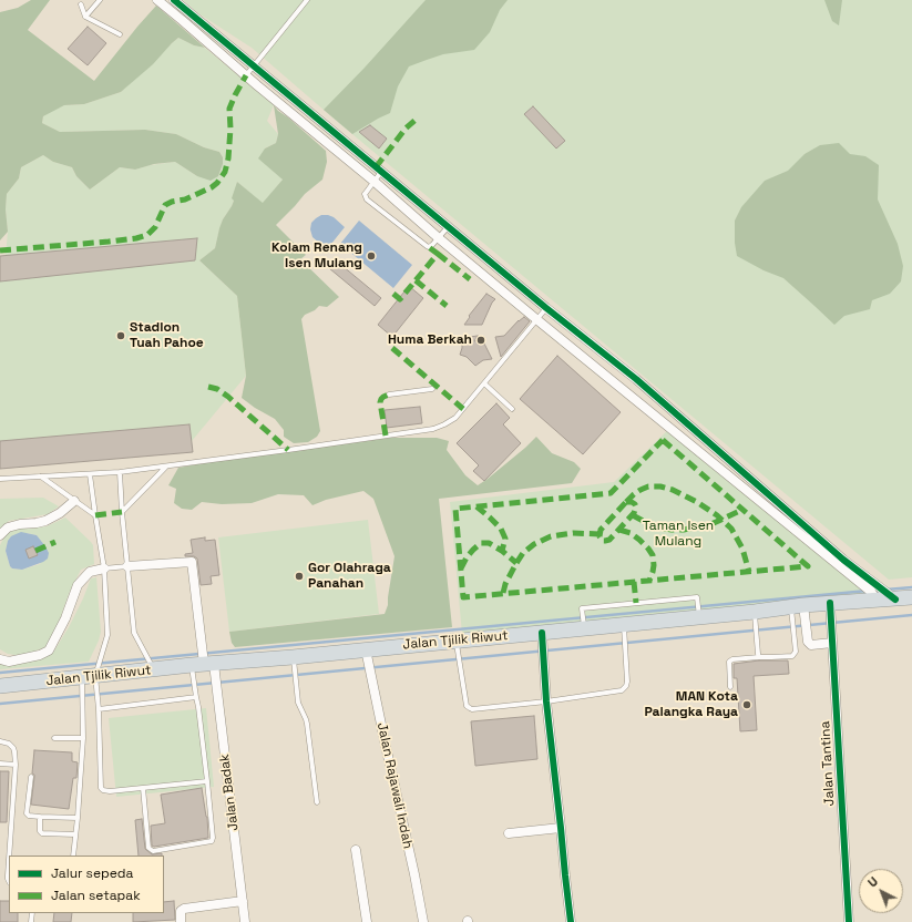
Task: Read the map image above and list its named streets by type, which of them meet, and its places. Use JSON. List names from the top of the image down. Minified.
{"streets":{"highway":["Jalan Tjilik Riwut"],"street":["Jalan Tantina","Jalan Rajawali Indah","Jalan Badak"]},"crossings":[["Jalan Tjilik Riwut","Jalan Tantina"],["Jalan Tjilik Riwut","Jalan Rajawali Indah"],["Jalan Tjilik Riwut","Jalan Badak"]],"parks":["Taman Isen Mulang"],"places":["Kolam Renang Isen Mulang","Stadion Tuah Pahoe","Huma Berkah","Gor Olahraga Panahan","MAN Kota Palangka Raya"],"legend":["Jalur sepeda","Jalan setapak"],"north":"top left"}
